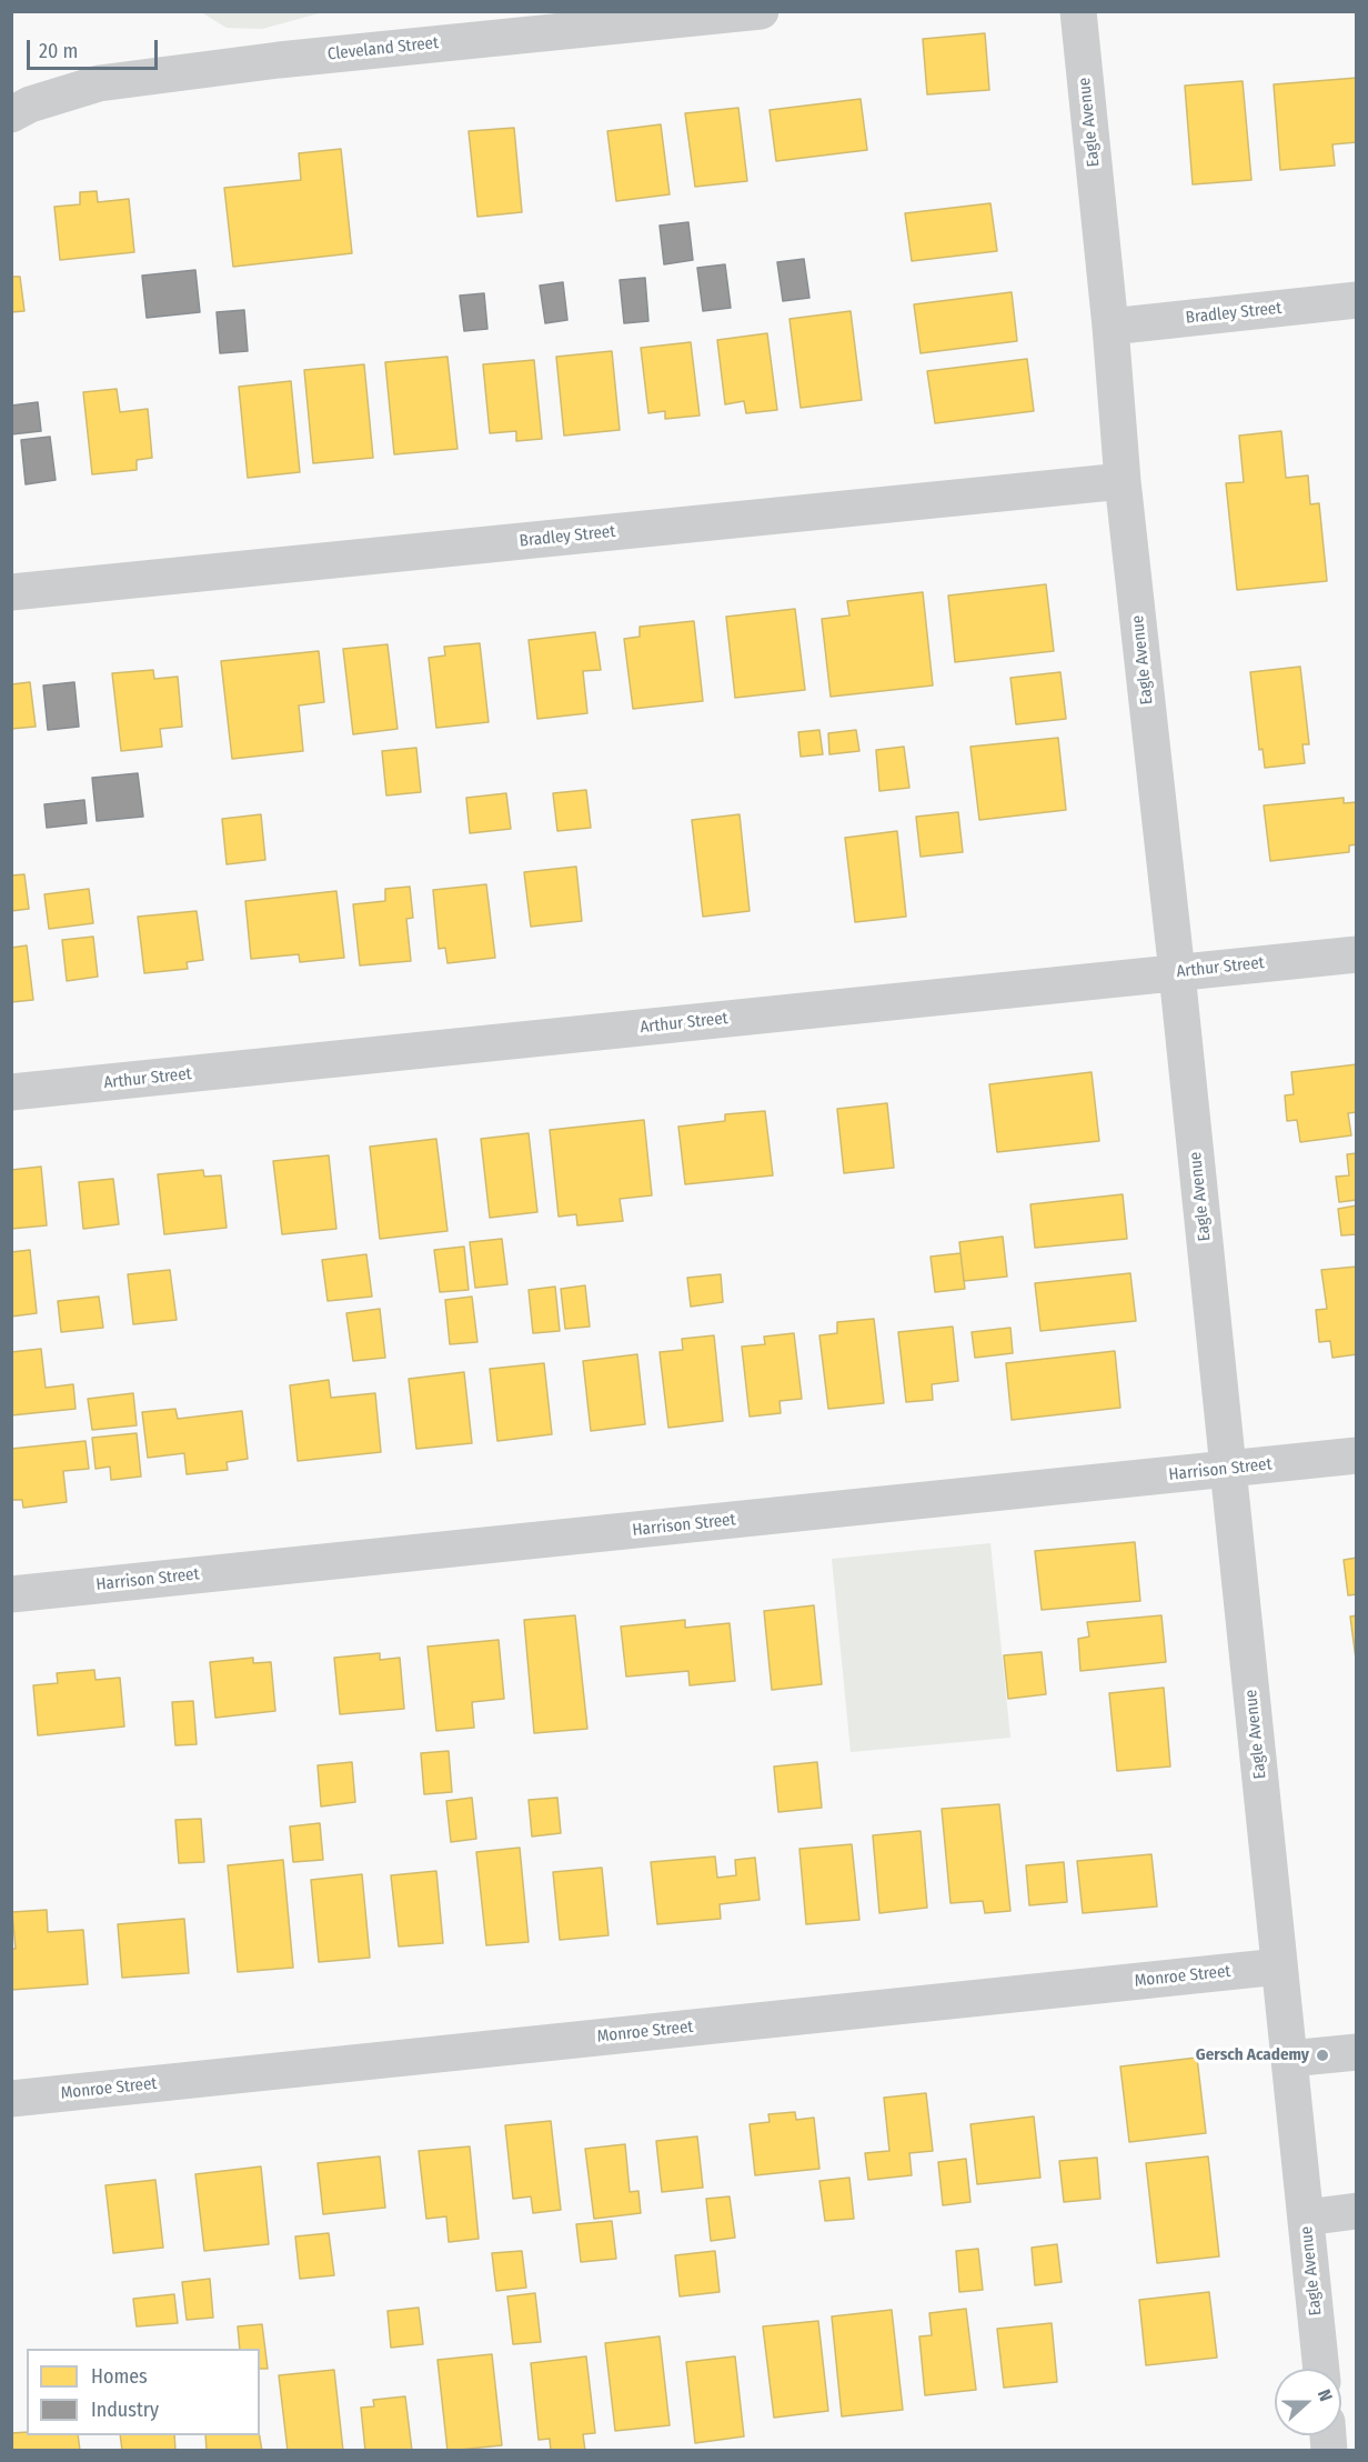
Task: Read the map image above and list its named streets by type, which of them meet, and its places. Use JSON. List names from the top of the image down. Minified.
{"streets":{"street":["Cleveland Street","Eagle Avenue","Bradley Street","Arthur Street","Harrison Street","Monroe Street"]},"crossings":[["Eagle Avenue","Bradley Street"],["Eagle Avenue","Arthur Street"],["Eagle Avenue","Harrison Street"],["Eagle Avenue","Monroe Street"]],"places":["Gersch Academy"],"legend":["Homes","Industry"],"scale_bar":"20 m","north":"right"}
